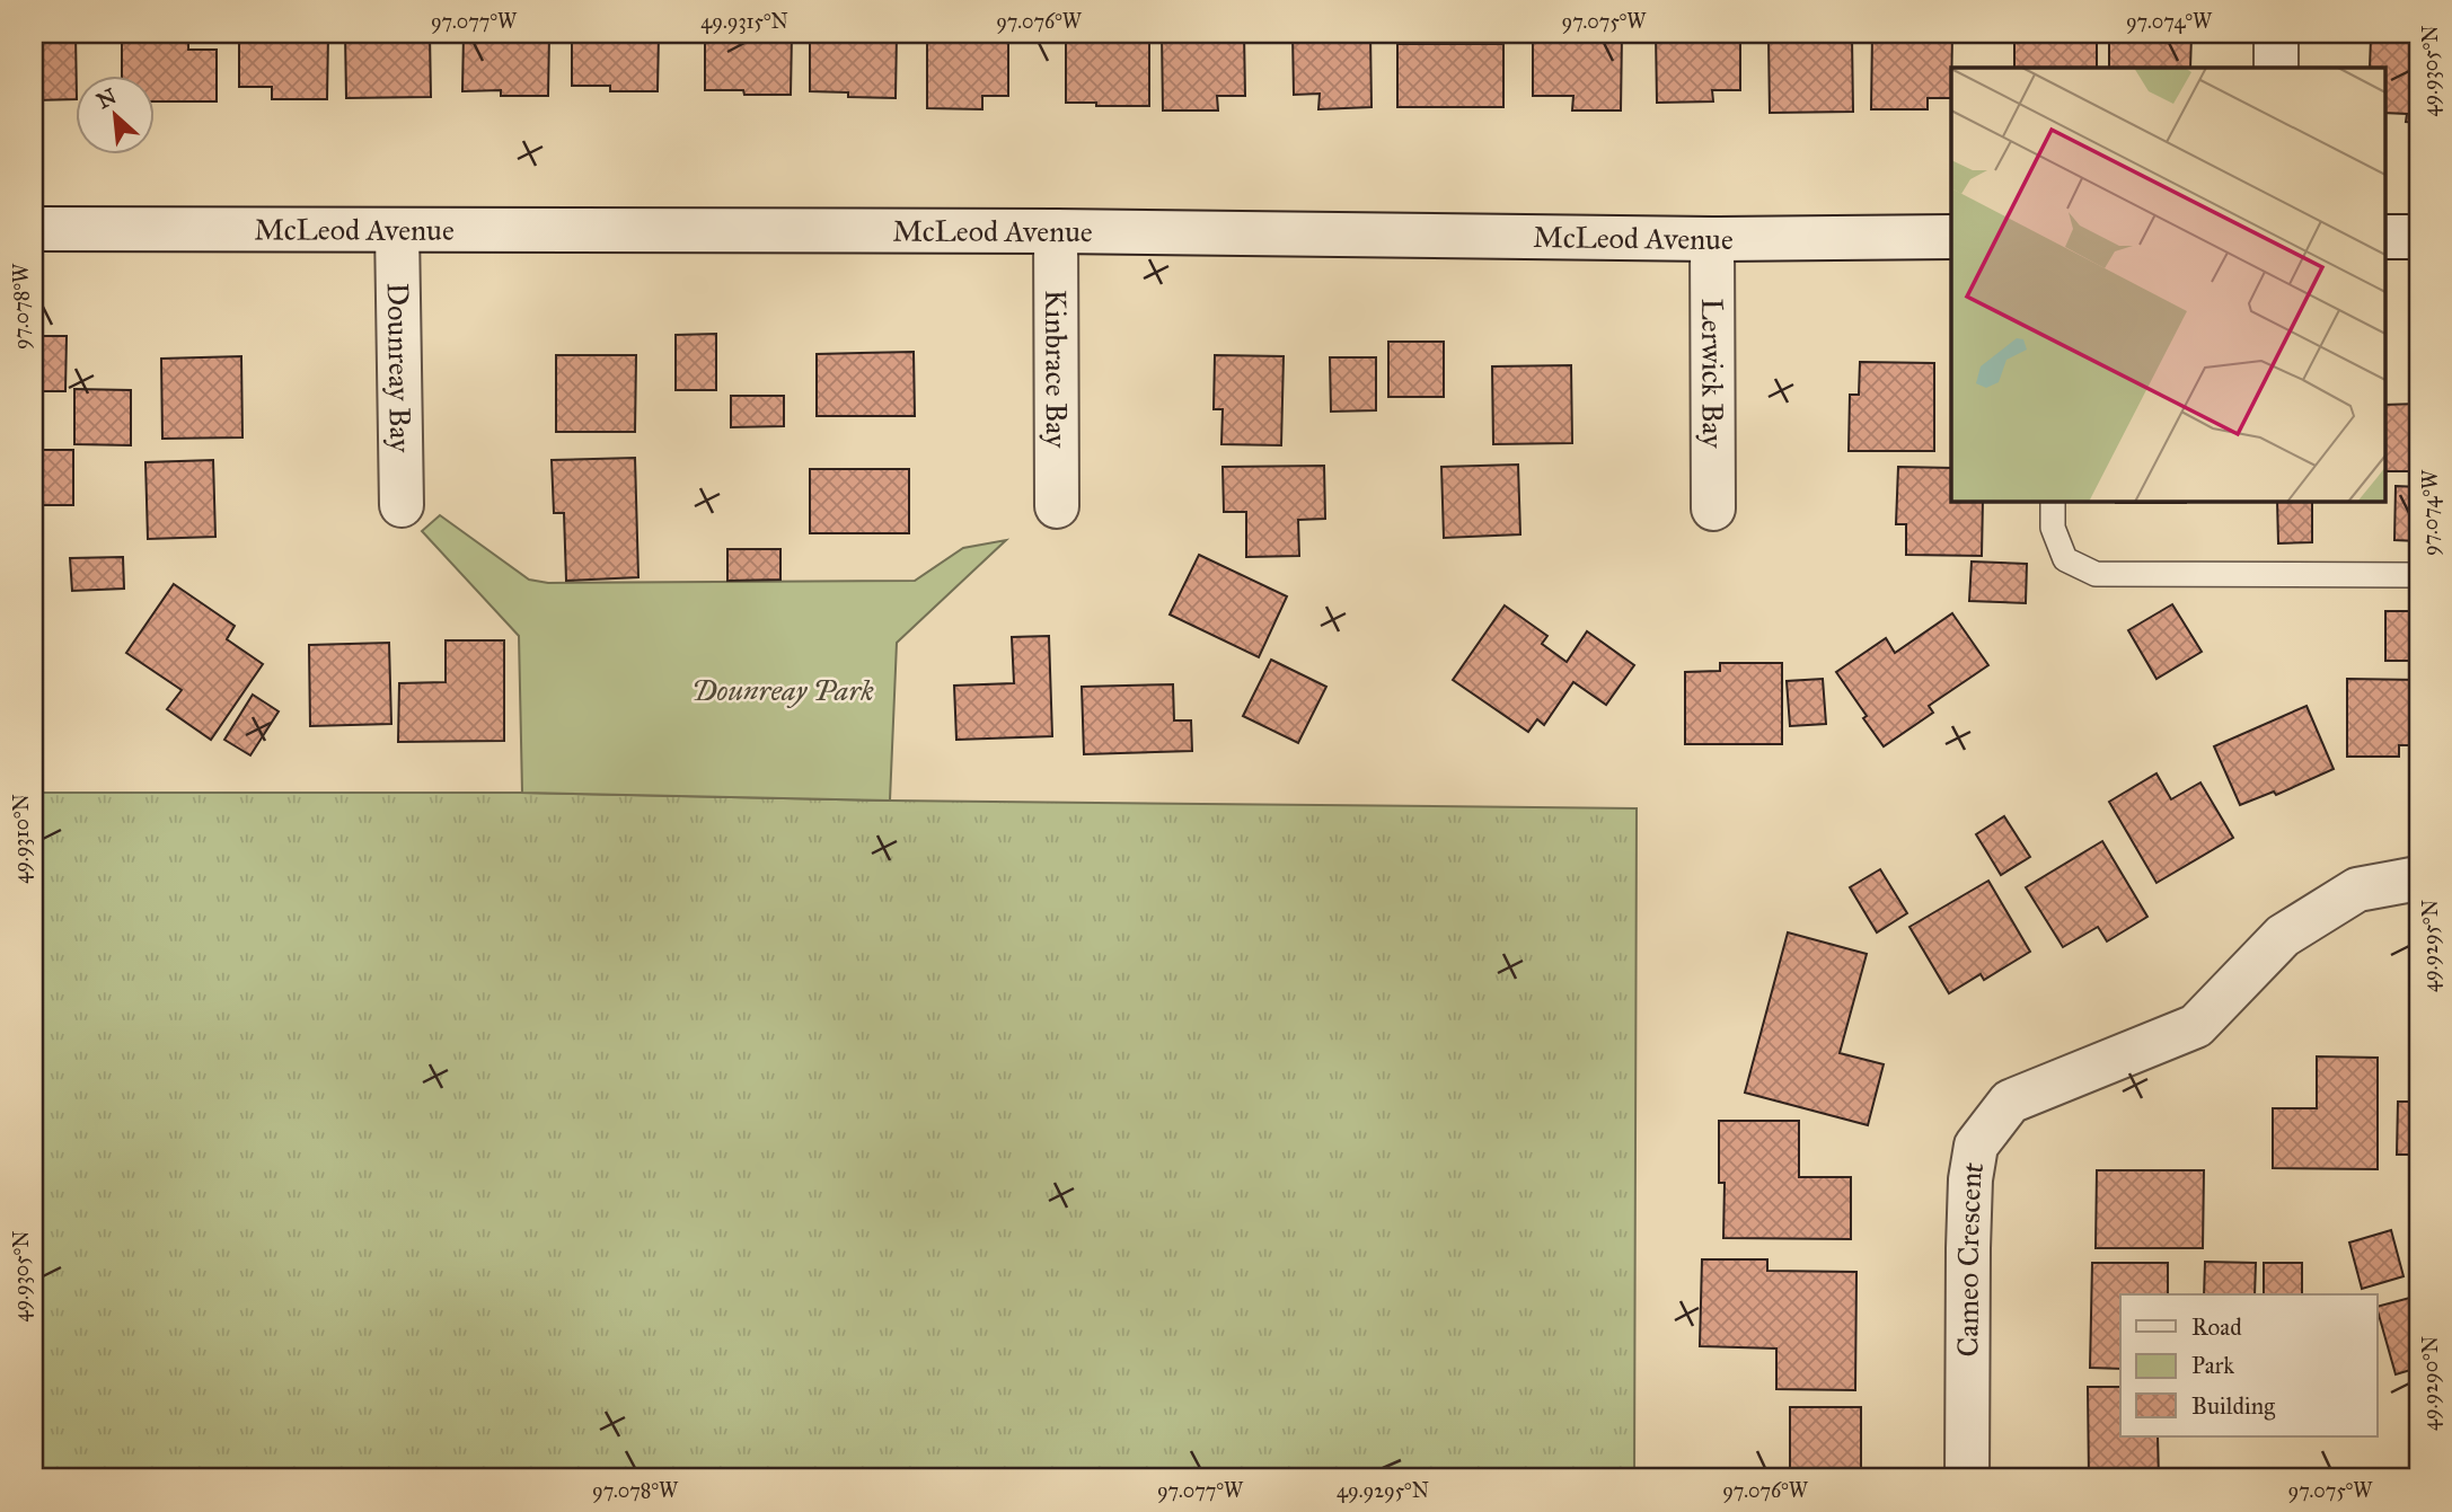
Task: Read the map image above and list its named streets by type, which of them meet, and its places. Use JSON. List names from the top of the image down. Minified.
{"streets":{"street":["McLeod Avenue","Dounreay Bay","Kinbrace Bay","Lerwick Bay","Cameo Crescent"]},"crossings":[["McLeod Avenue","Dounreay Bay"],["McLeod Avenue","Kinbrace Bay"],["McLeod Avenue","Lerwick Bay"]],"parks":["Dounreay Park"],"legend":["Road","Park","Building"],"north":"top left","coordinates":["97.077°W","49.9315°N","97.076°W","97.075°W","97.074°W","49.9305°N","97.078°W","49.9310°N","49.9295°N","49.9290°N"]}
